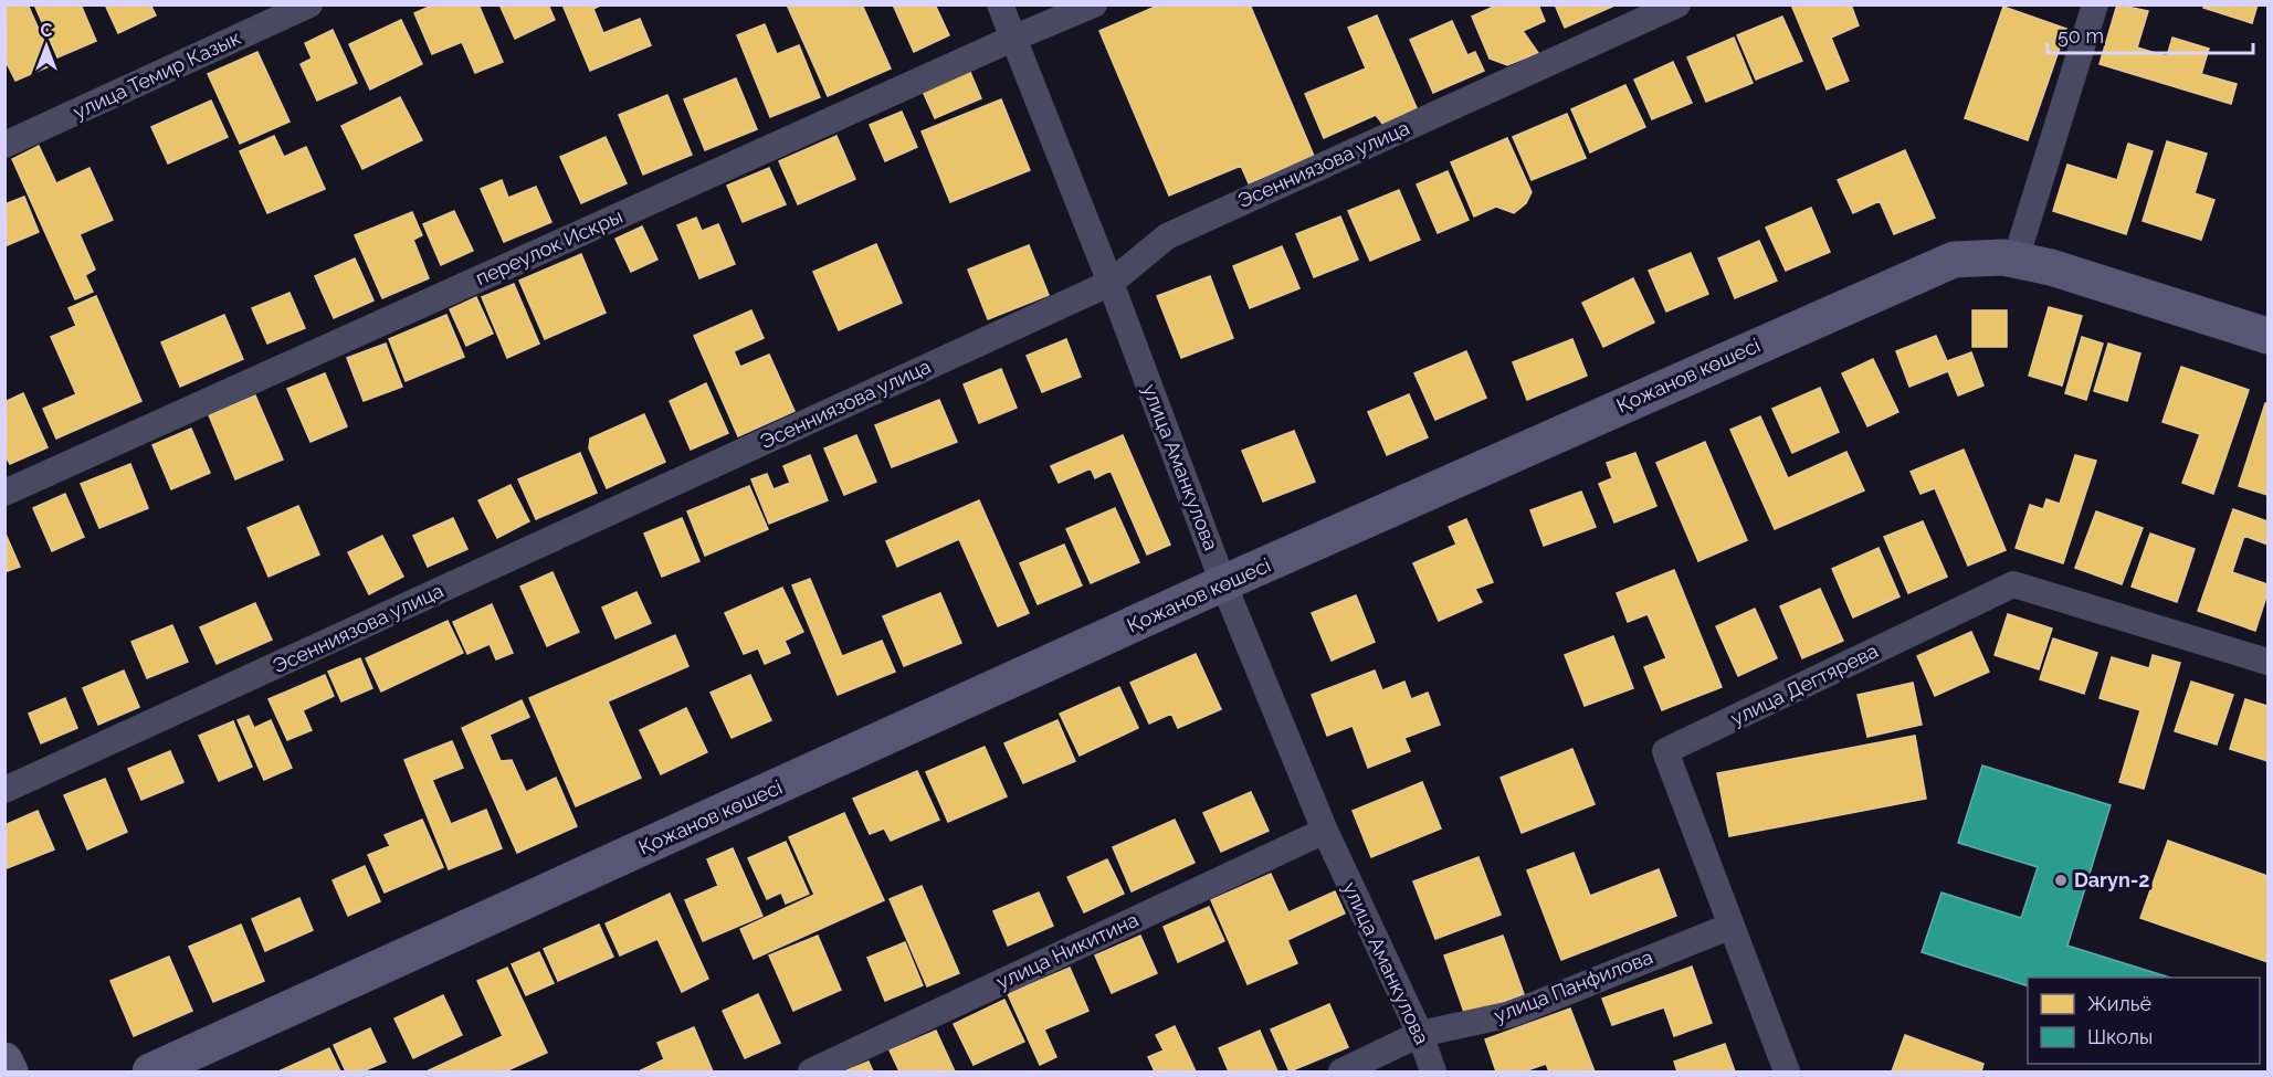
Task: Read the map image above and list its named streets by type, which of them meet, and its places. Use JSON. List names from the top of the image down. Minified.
{"streets":{"main road":["Қожанов көшесі"],"street":["улица Темир Казык","Эсенниязова улица","переулок Искры","улица Аманкулова","улица Дегтярева","улица Никитина","улица Панфилова"]},"crossings":[["Эсенниязова улица","улица Аманкулова"],["переулок Искры","улица Аманкулова"],["Қожанов көшесі","улица Аманкулова"],["улица Аманкулова","улица Никитина"],["улица Аманкулова","улица Панфилова"],["улица Дегтярева","улица Панфилова"]],"places":["Daryn-2"],"legend":["Жильё","Школы"],"scale_bar":"50 m","north":"top"}
